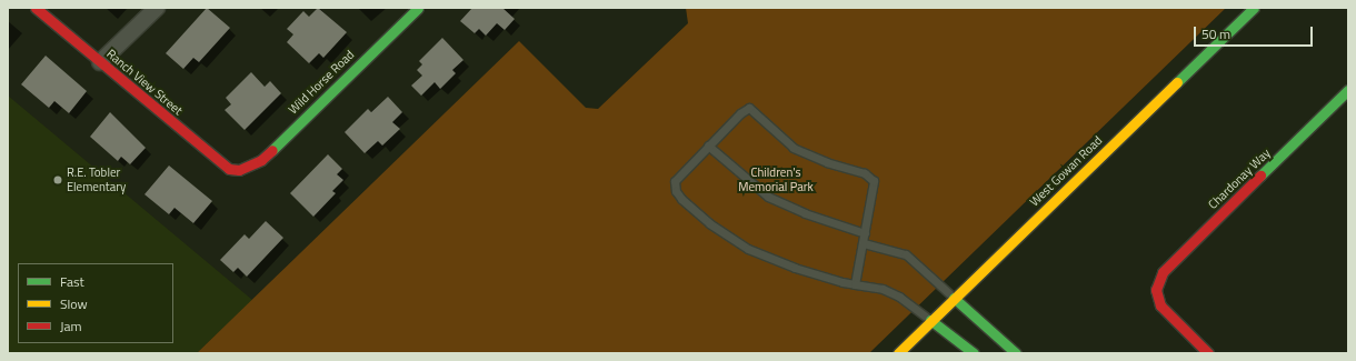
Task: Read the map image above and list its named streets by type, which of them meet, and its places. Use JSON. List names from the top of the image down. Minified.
{"streets":{"street":["Ranch View Street","Wild Horse Road","West Gowan Road","Chardonay Way"]},"crossings":[["Ranch View Street","Wild Horse Road"]],"parks":["Children's Memorial Park"],"places":["R.E. Tobler Elementary"],"legend":["Fast","Slow","Jam"],"scale_bar":"50 m"}
